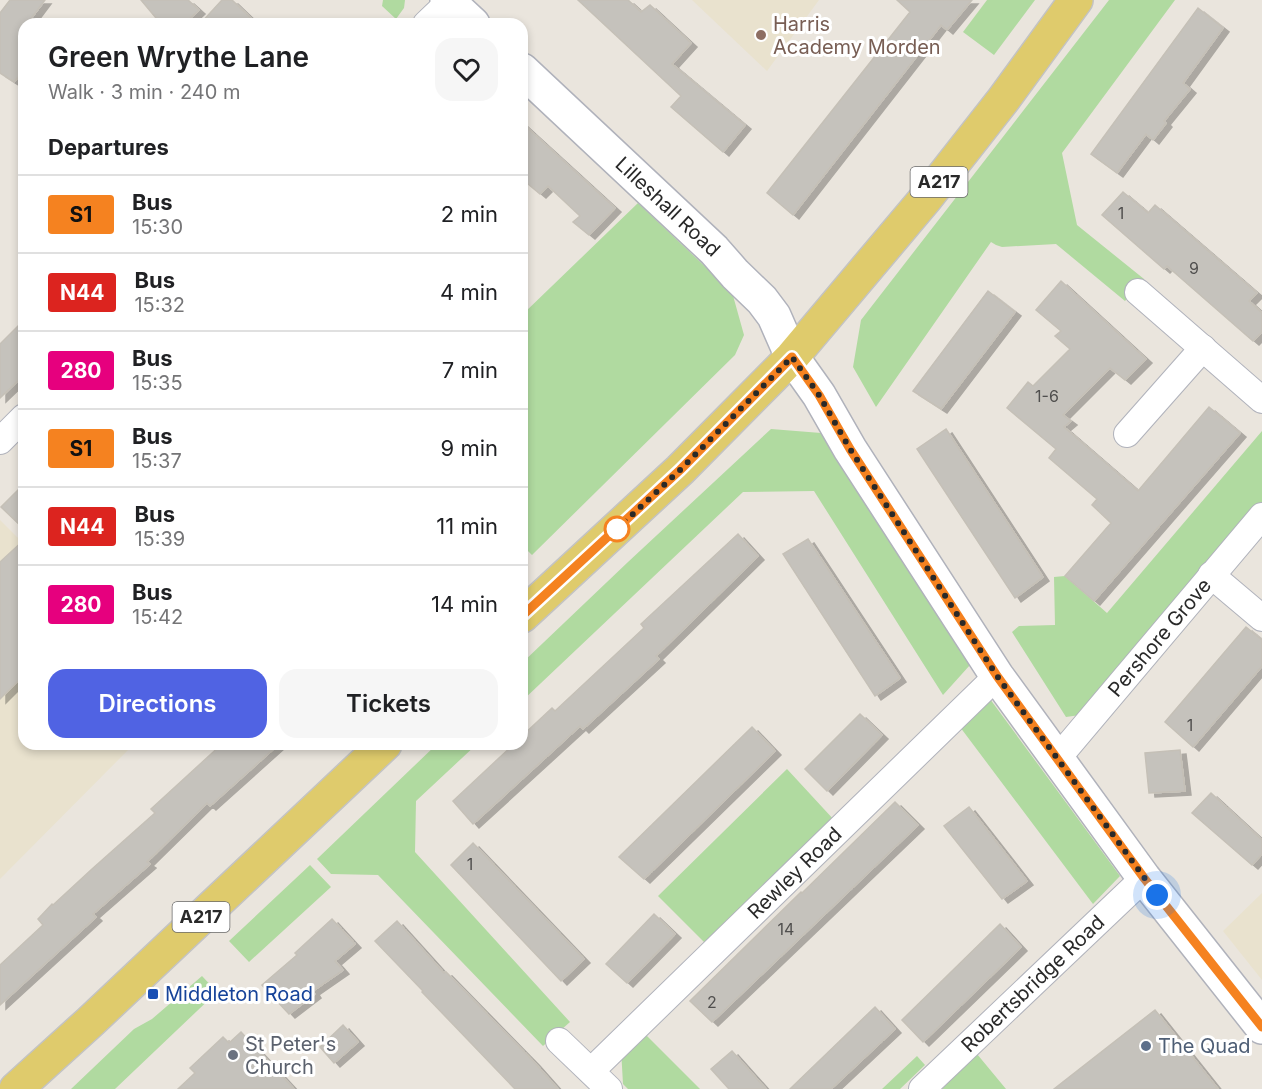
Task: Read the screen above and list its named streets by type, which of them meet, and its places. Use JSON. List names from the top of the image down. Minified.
{"streets":{"main road":["A217"],"street":["Lilleshall Road","Pershore Grove","Rewley Road","Robertsbridge Road"]},"crossings":[["A217","Lilleshall Road"],["Lilleshall Road","Pershore Grove"],["Lilleshall Road","Rewley Road"],["Lilleshall Road","Robertsbridge Road"]],"places":{"other":["Harris Academy Morden","The Quad","St Peter's Church"],"transit":["Middleton Road"]},"lines":["bus line S1"],"house_numbers":["1","9","1-6","1","1","14","2"],"page":{"heading":[["Green Wrythe Lane","Walk · 3 min · 240 m"],"Departures"],"list":[{"mark":"S1","name":"Bus","note":"15:30","value":"2 min"},{"mark":"N44","name":"Bus","note":"15:32","value":"4 min"},{"mark":"280","name":"Bus","note":"15:35","value":"7 min"},{"mark":"S1","name":"Bus","note":"15:37","value":"9 min"},{"mark":"N44","name":"Bus","note":"15:39","value":"11 min"},{"mark":"280","name":"Bus","note":"15:42","value":"14 min"}],"buttons":["Directions","Tickets"]}}
